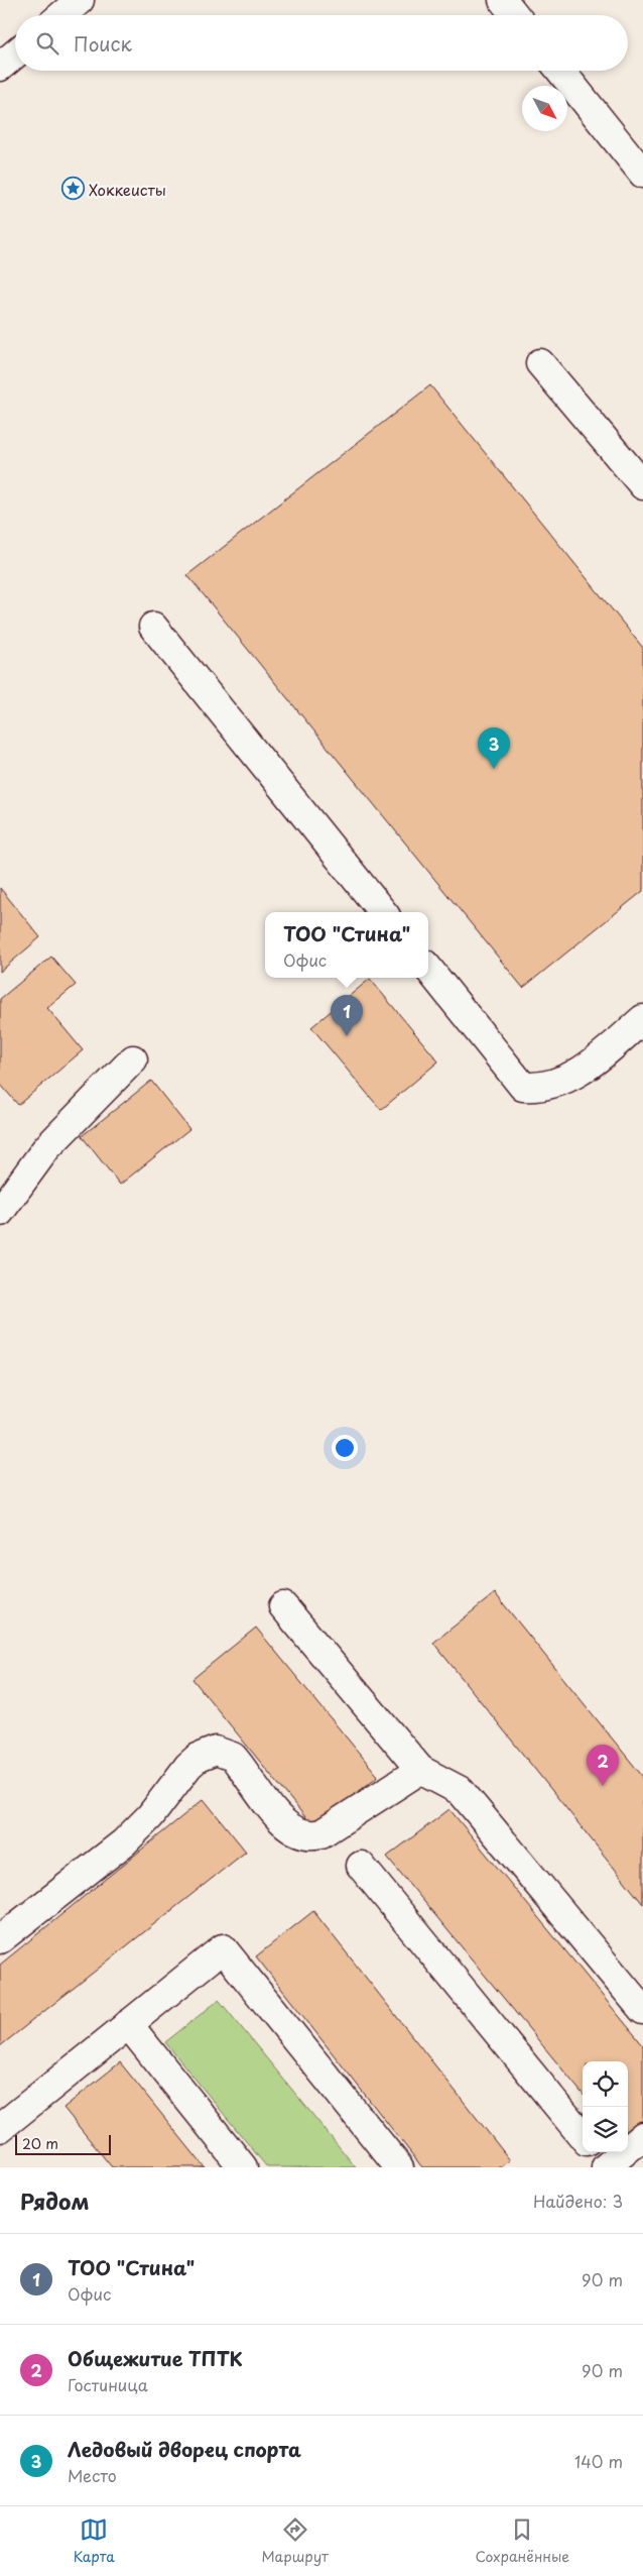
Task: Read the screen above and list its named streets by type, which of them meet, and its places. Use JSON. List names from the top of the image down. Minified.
{"places":{"place":["Хоккеисты"]},"scale_bar":"20 m","north":"bottom right","page":{"search":"Поиск","pins":["3","1","2"],"popup":["ТОО \"Стина\"","Офис"],"scale":"20 m","heading":["Рядом","Найдено: 3"],"list":[{"mark":"1","name":"ТОО \"Стина\"","note":"Офис","value":"90 m"},{"mark":"2","name":"Общежитие ТПТК","note":"Гостиница","value":"90 m"},{"mark":"3","name":"Ледовый дворец спорта","note":"Место","value":"140 m"}],"nav":["Карта","Маршрут","Сохранённые"]}}
